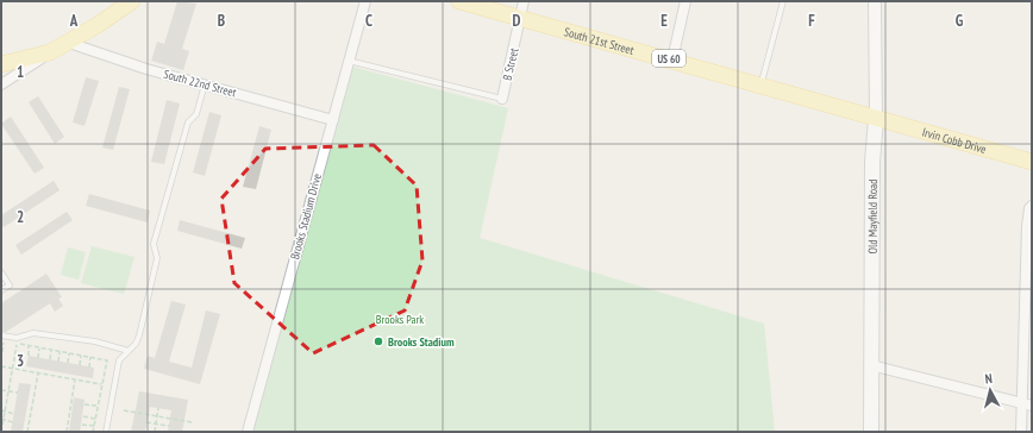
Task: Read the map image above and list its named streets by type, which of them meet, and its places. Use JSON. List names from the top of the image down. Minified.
{"streets":{"main road":["South 21st Street","US 60","Irvin Cobb Drive","Old Mayfield Road"],"street":["B Street","South 22nd Street","Brooks Stadium Drive"]},"crossings":[["South 21st Street","B Street"],["South 21st Street","Irvin Cobb Drive"],["South 21st Street","Old Mayfield Road"],["South 22nd Street","Brooks Stadium Drive"],["Irvin Cobb Drive","Old Mayfield Road"]],"parks":["Brooks Park"],"places":["Brooks Stadium"],"north":"top","grid":{"columns":["A","B","C","D","E","F","G"],"rows":["1","2","3"]}}
